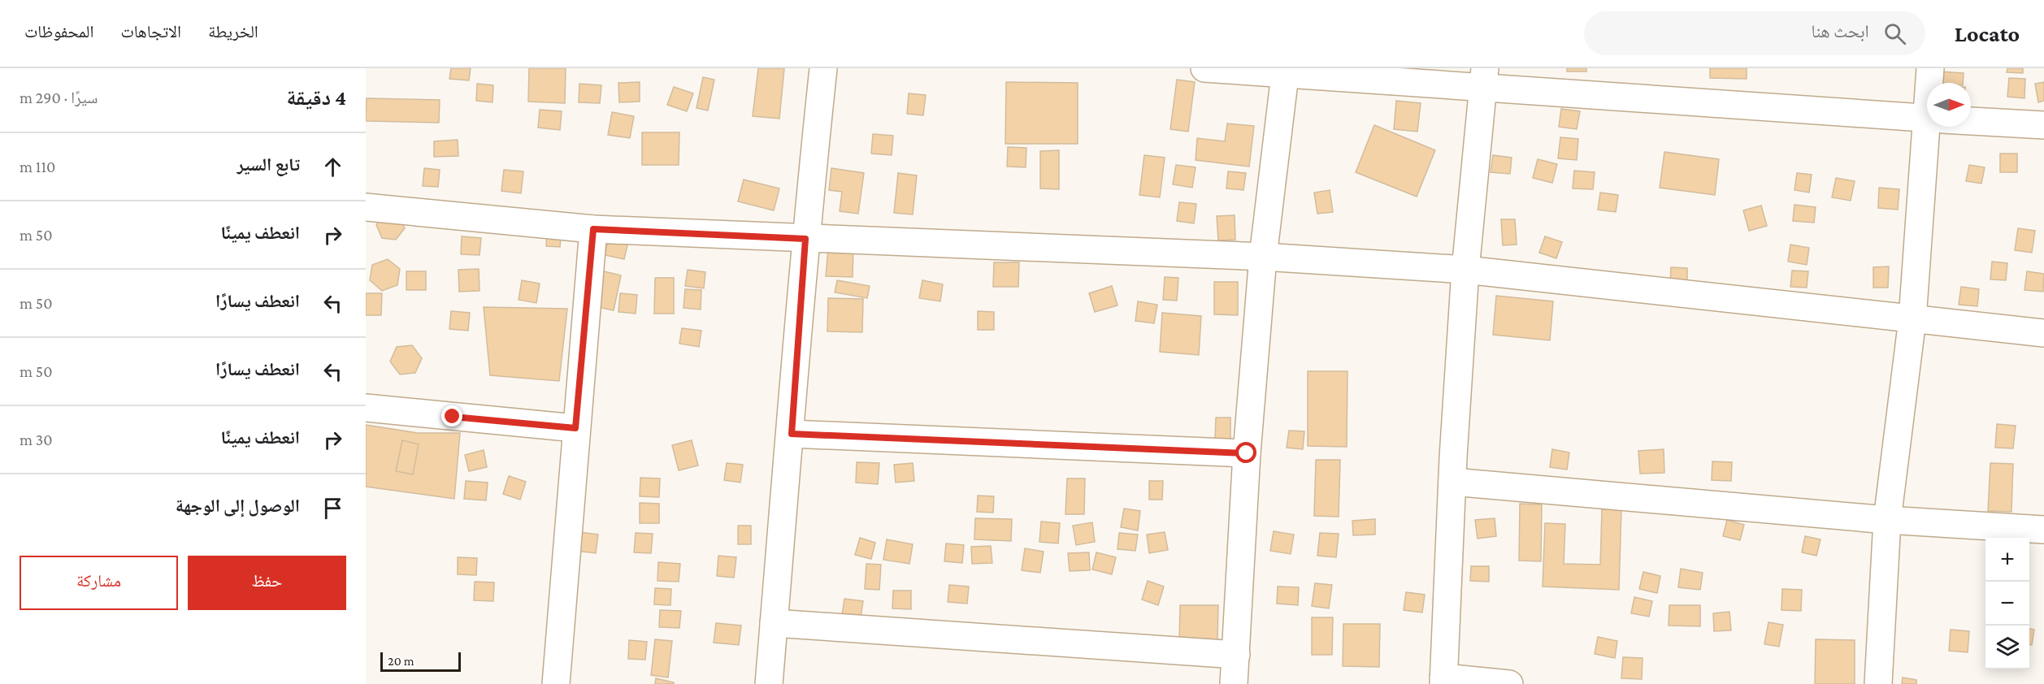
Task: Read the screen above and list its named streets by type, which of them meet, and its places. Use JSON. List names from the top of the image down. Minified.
{"scale_bar":"20 m","north":"right","page":{"header":"Locato","search":"ابحث هنا","nav":["الخريطة","الاتجاهات","المحفوظات"],"heading":["4 دقيقة","سيرًا · 290 m"],"list":[["تابع السير","110 m"],["انعطف يمينًا","50 m"],["انعطف يسارًا","50 m"],["انعطف يسارًا","50 m"],["انعطف يمينًا","30 m"],"الوصول إلى الوجهة"],"map_buttons":["+","−"],"buttons":["حفظ","مشاركة"],"scale":"20 m"}}
